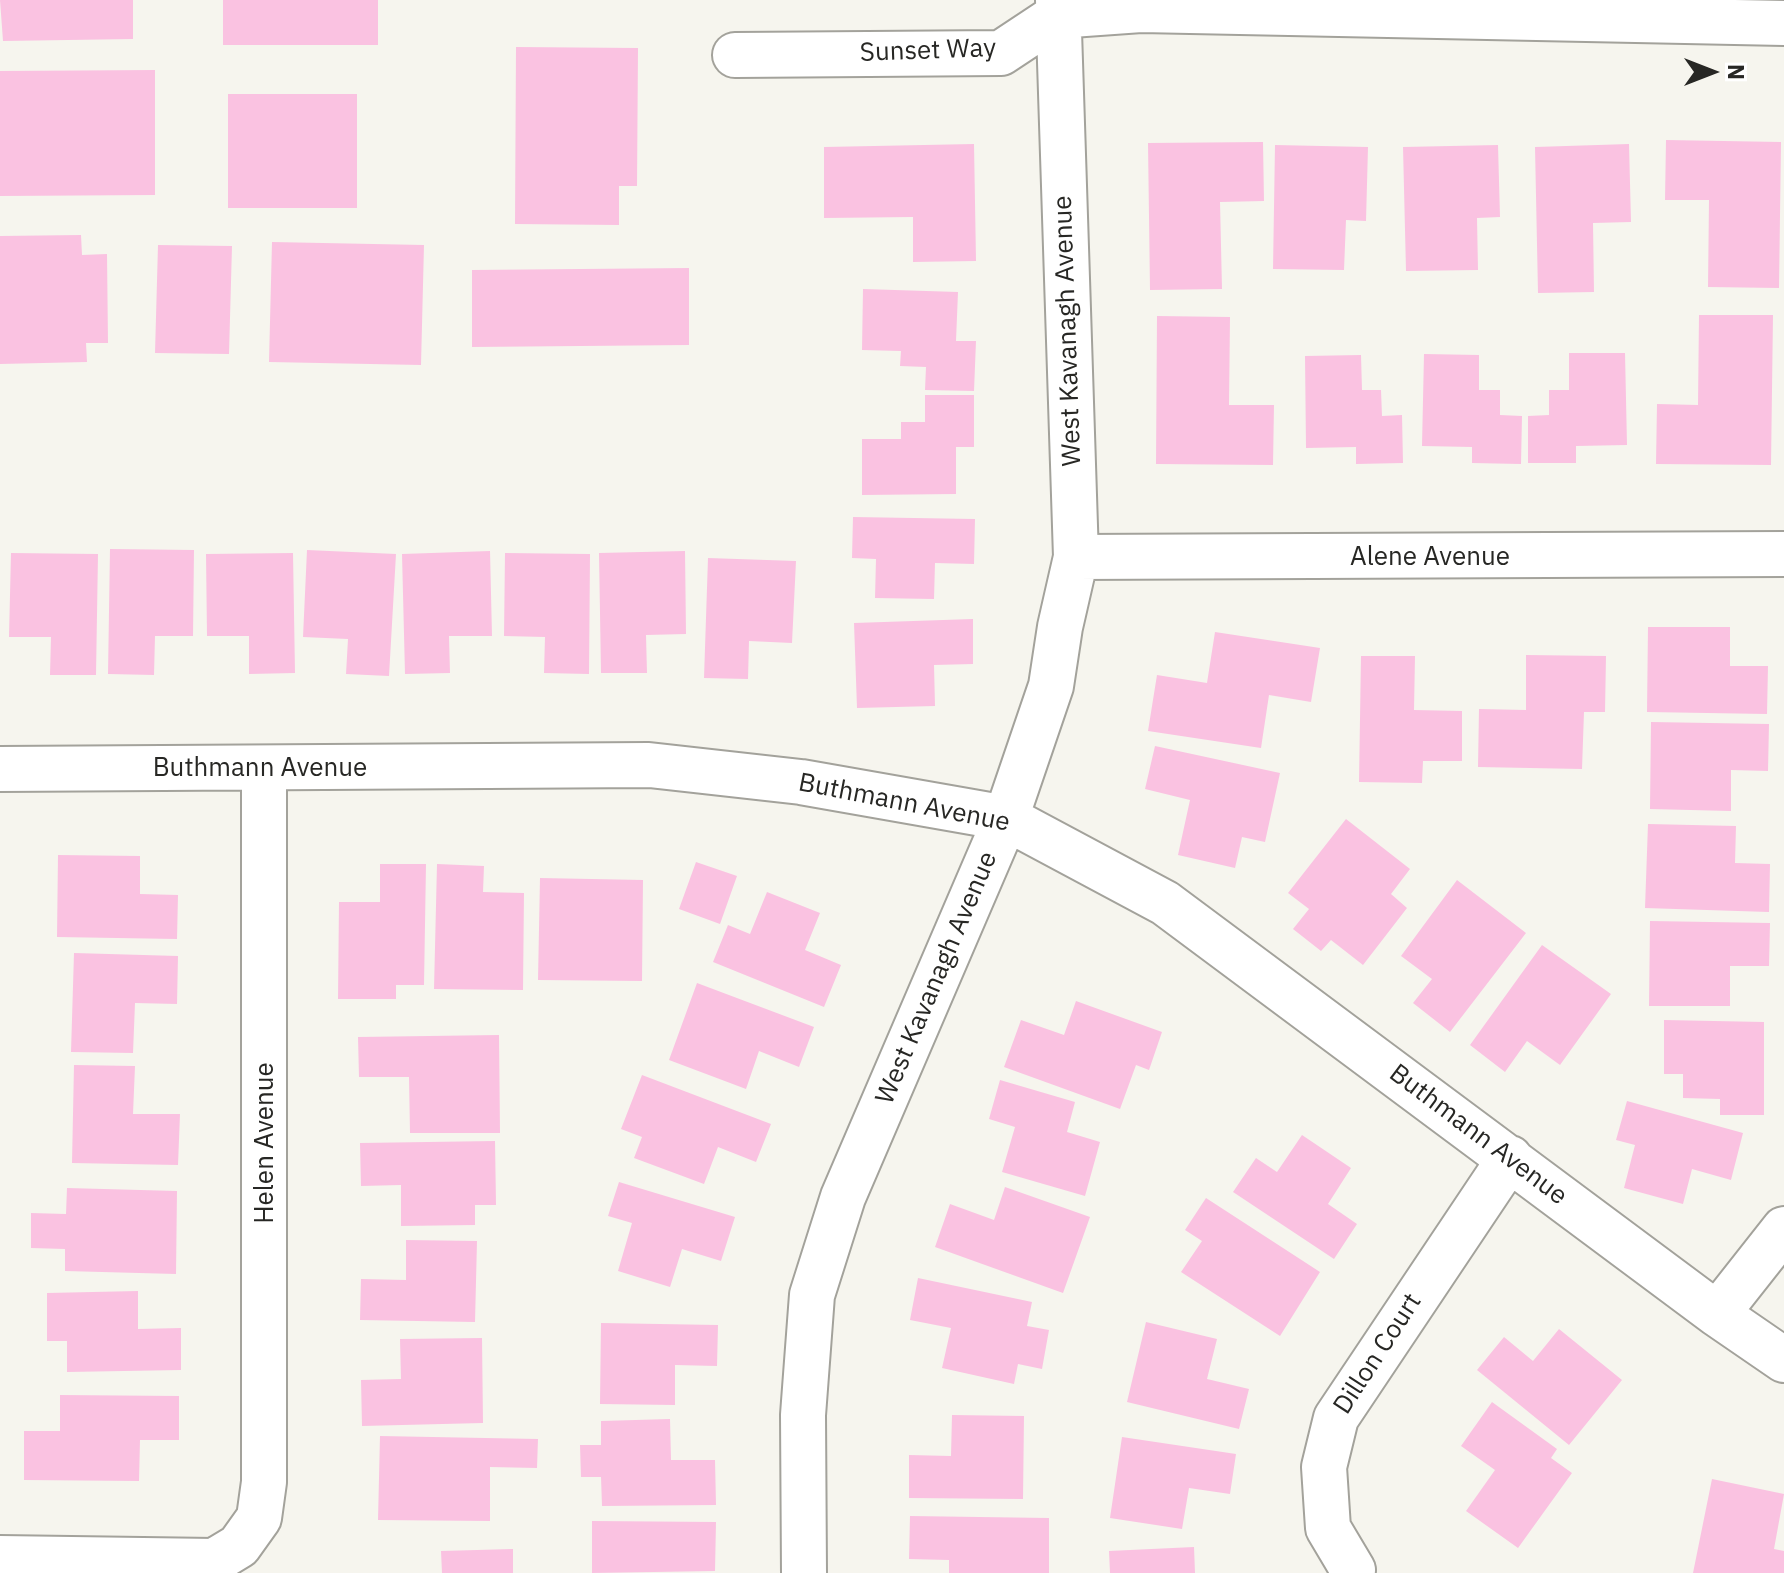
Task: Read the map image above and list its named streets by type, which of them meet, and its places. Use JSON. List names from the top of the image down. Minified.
{"streets":{"street":["Sunset Way","West Kavanagh Avenue","Alene Avenue","Buthmann Avenue","Helen Avenue","Dillon Court"]},"crossings":[["Sunset Way","West Kavanagh Avenue"],["West Kavanagh Avenue","Alene Avenue"],["West Kavanagh Avenue","Buthmann Avenue"],["Buthmann Avenue","Helen Avenue"],["Buthmann Avenue","Dillon Court"]],"north":"right"}
